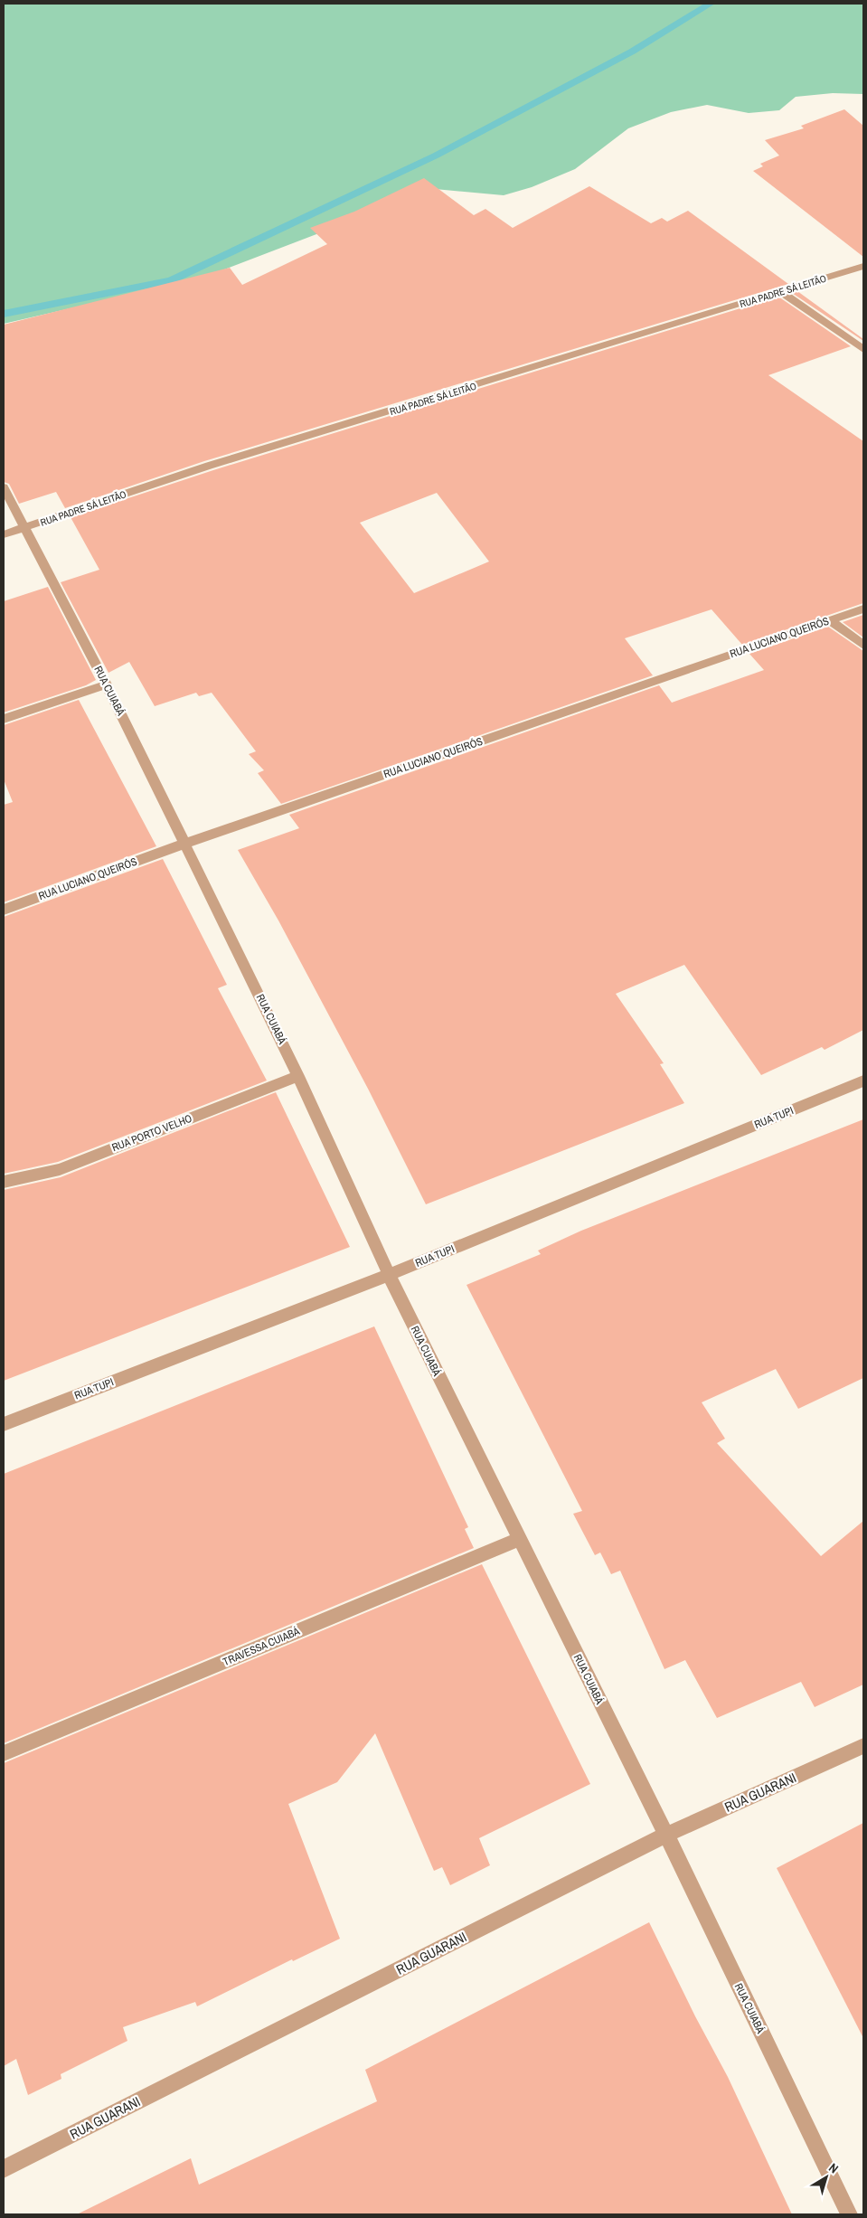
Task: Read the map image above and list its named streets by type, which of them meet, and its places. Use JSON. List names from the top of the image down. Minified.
{"streets":{"street":["RUA PADRE SÁ LEITÃO","RUA LUCIANO QUEIRÓS","RUA CUIABÁ","RUA TUPI","RUA PORTO VELHO","TRAVESSA CUIABÁ","RUA GUARANI"]},"crossings":[["RUA PADRE SÁ LEITÃO","RUA CUIABÁ"],["RUA LUCIANO QUEIRÓS","RUA CUIABÁ"],["RUA CUIABÁ","RUA TUPI"],["RUA CUIABÁ","RUA PORTO VELHO"],["RUA CUIABÁ","TRAVESSA CUIABÁ"],["RUA CUIABÁ","RUA GUARANI"]],"north":"top right"}
